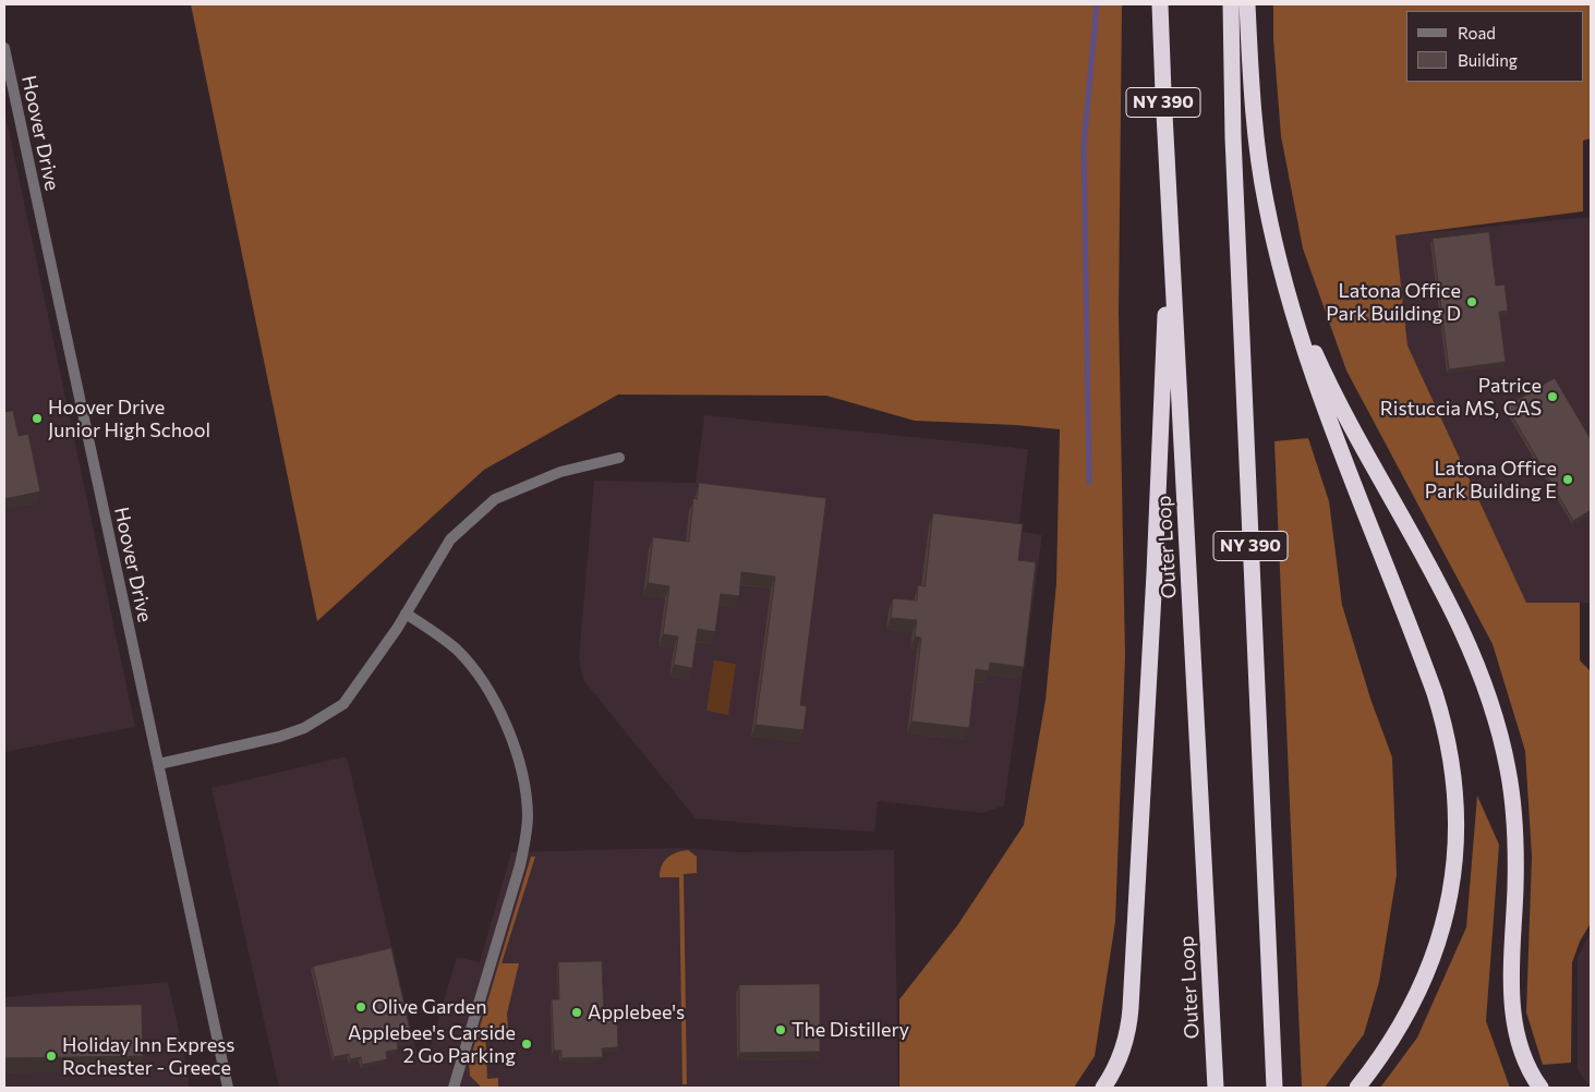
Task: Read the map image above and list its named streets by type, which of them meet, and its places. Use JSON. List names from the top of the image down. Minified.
{"streets":{"highway":["NY 390","Outer Loop"],"street":["Hoover Drive"]},"places":["Latona Office Park Building D","Patrice Ristuccia MS, CAS","Hoover Drive Junior High School","Latona Office Park Building E","Olive Garden","Applebee's","The Distillery","Applebee's Carside 2 Go Parking","Holiday Inn Express Rochester - Greece"],"legend":["Road","Building"]}
